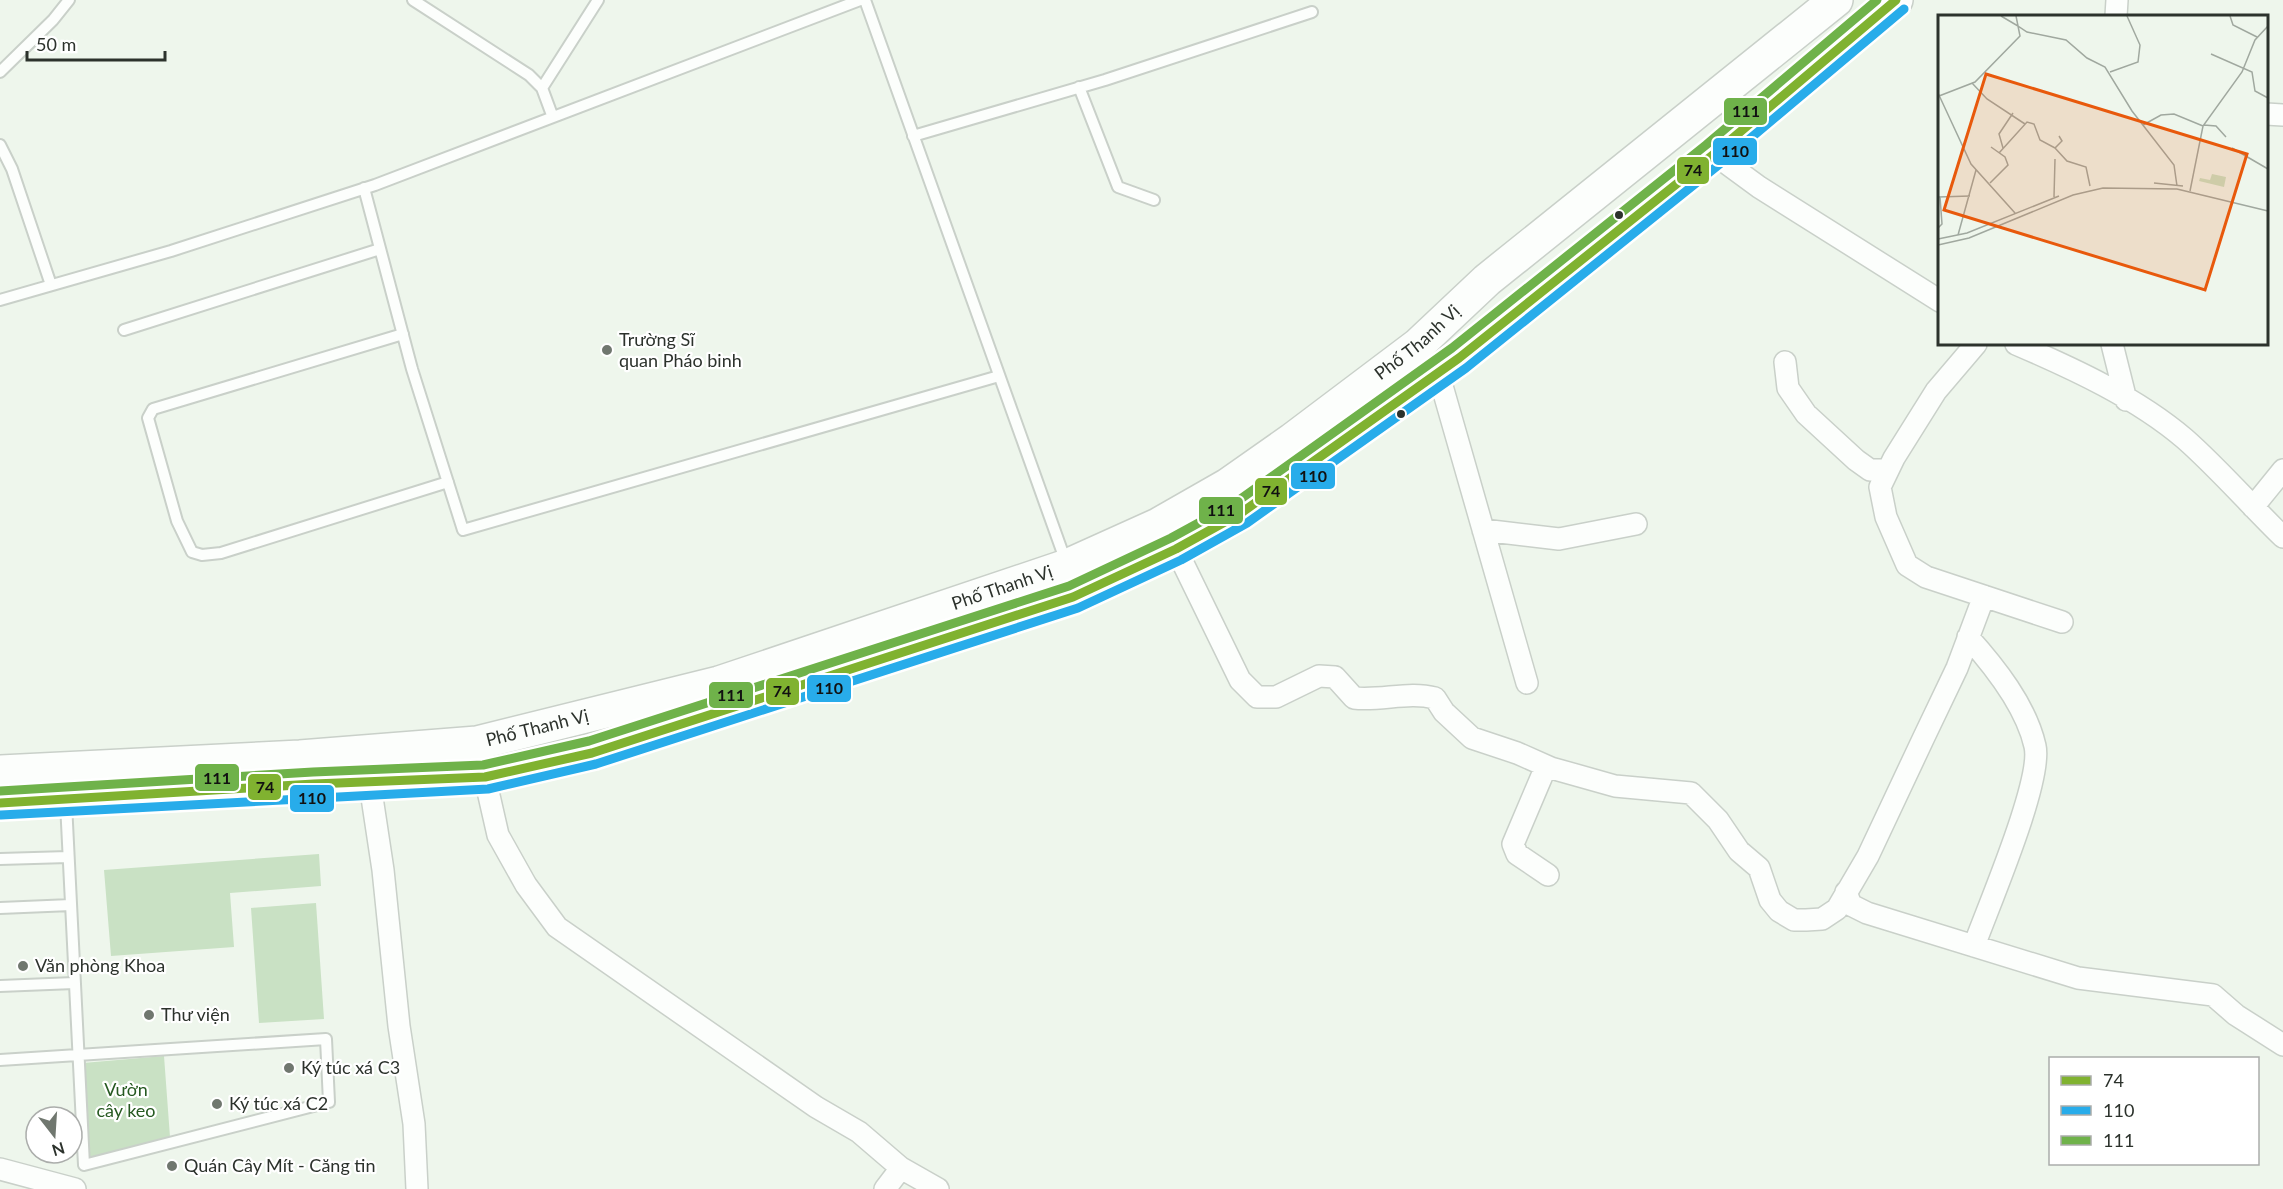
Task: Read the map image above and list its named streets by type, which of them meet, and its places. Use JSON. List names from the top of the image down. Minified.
{"streets":{"main road":["Phố Thanh Vị"]},"parks":["Vườn cây keo"],"places":["Trường Sĩ quan Pháo binh","Văn phòng Khoa","Thư viện","Ký túc xá C3","Ký túc xá C2","Quán Cây Mít - Căng tin"],"lines":["transit line 74","transit line 111","transit line 110"],"legend":["74","110","111"],"scale_bar":"50 m","north":"bottom"}
